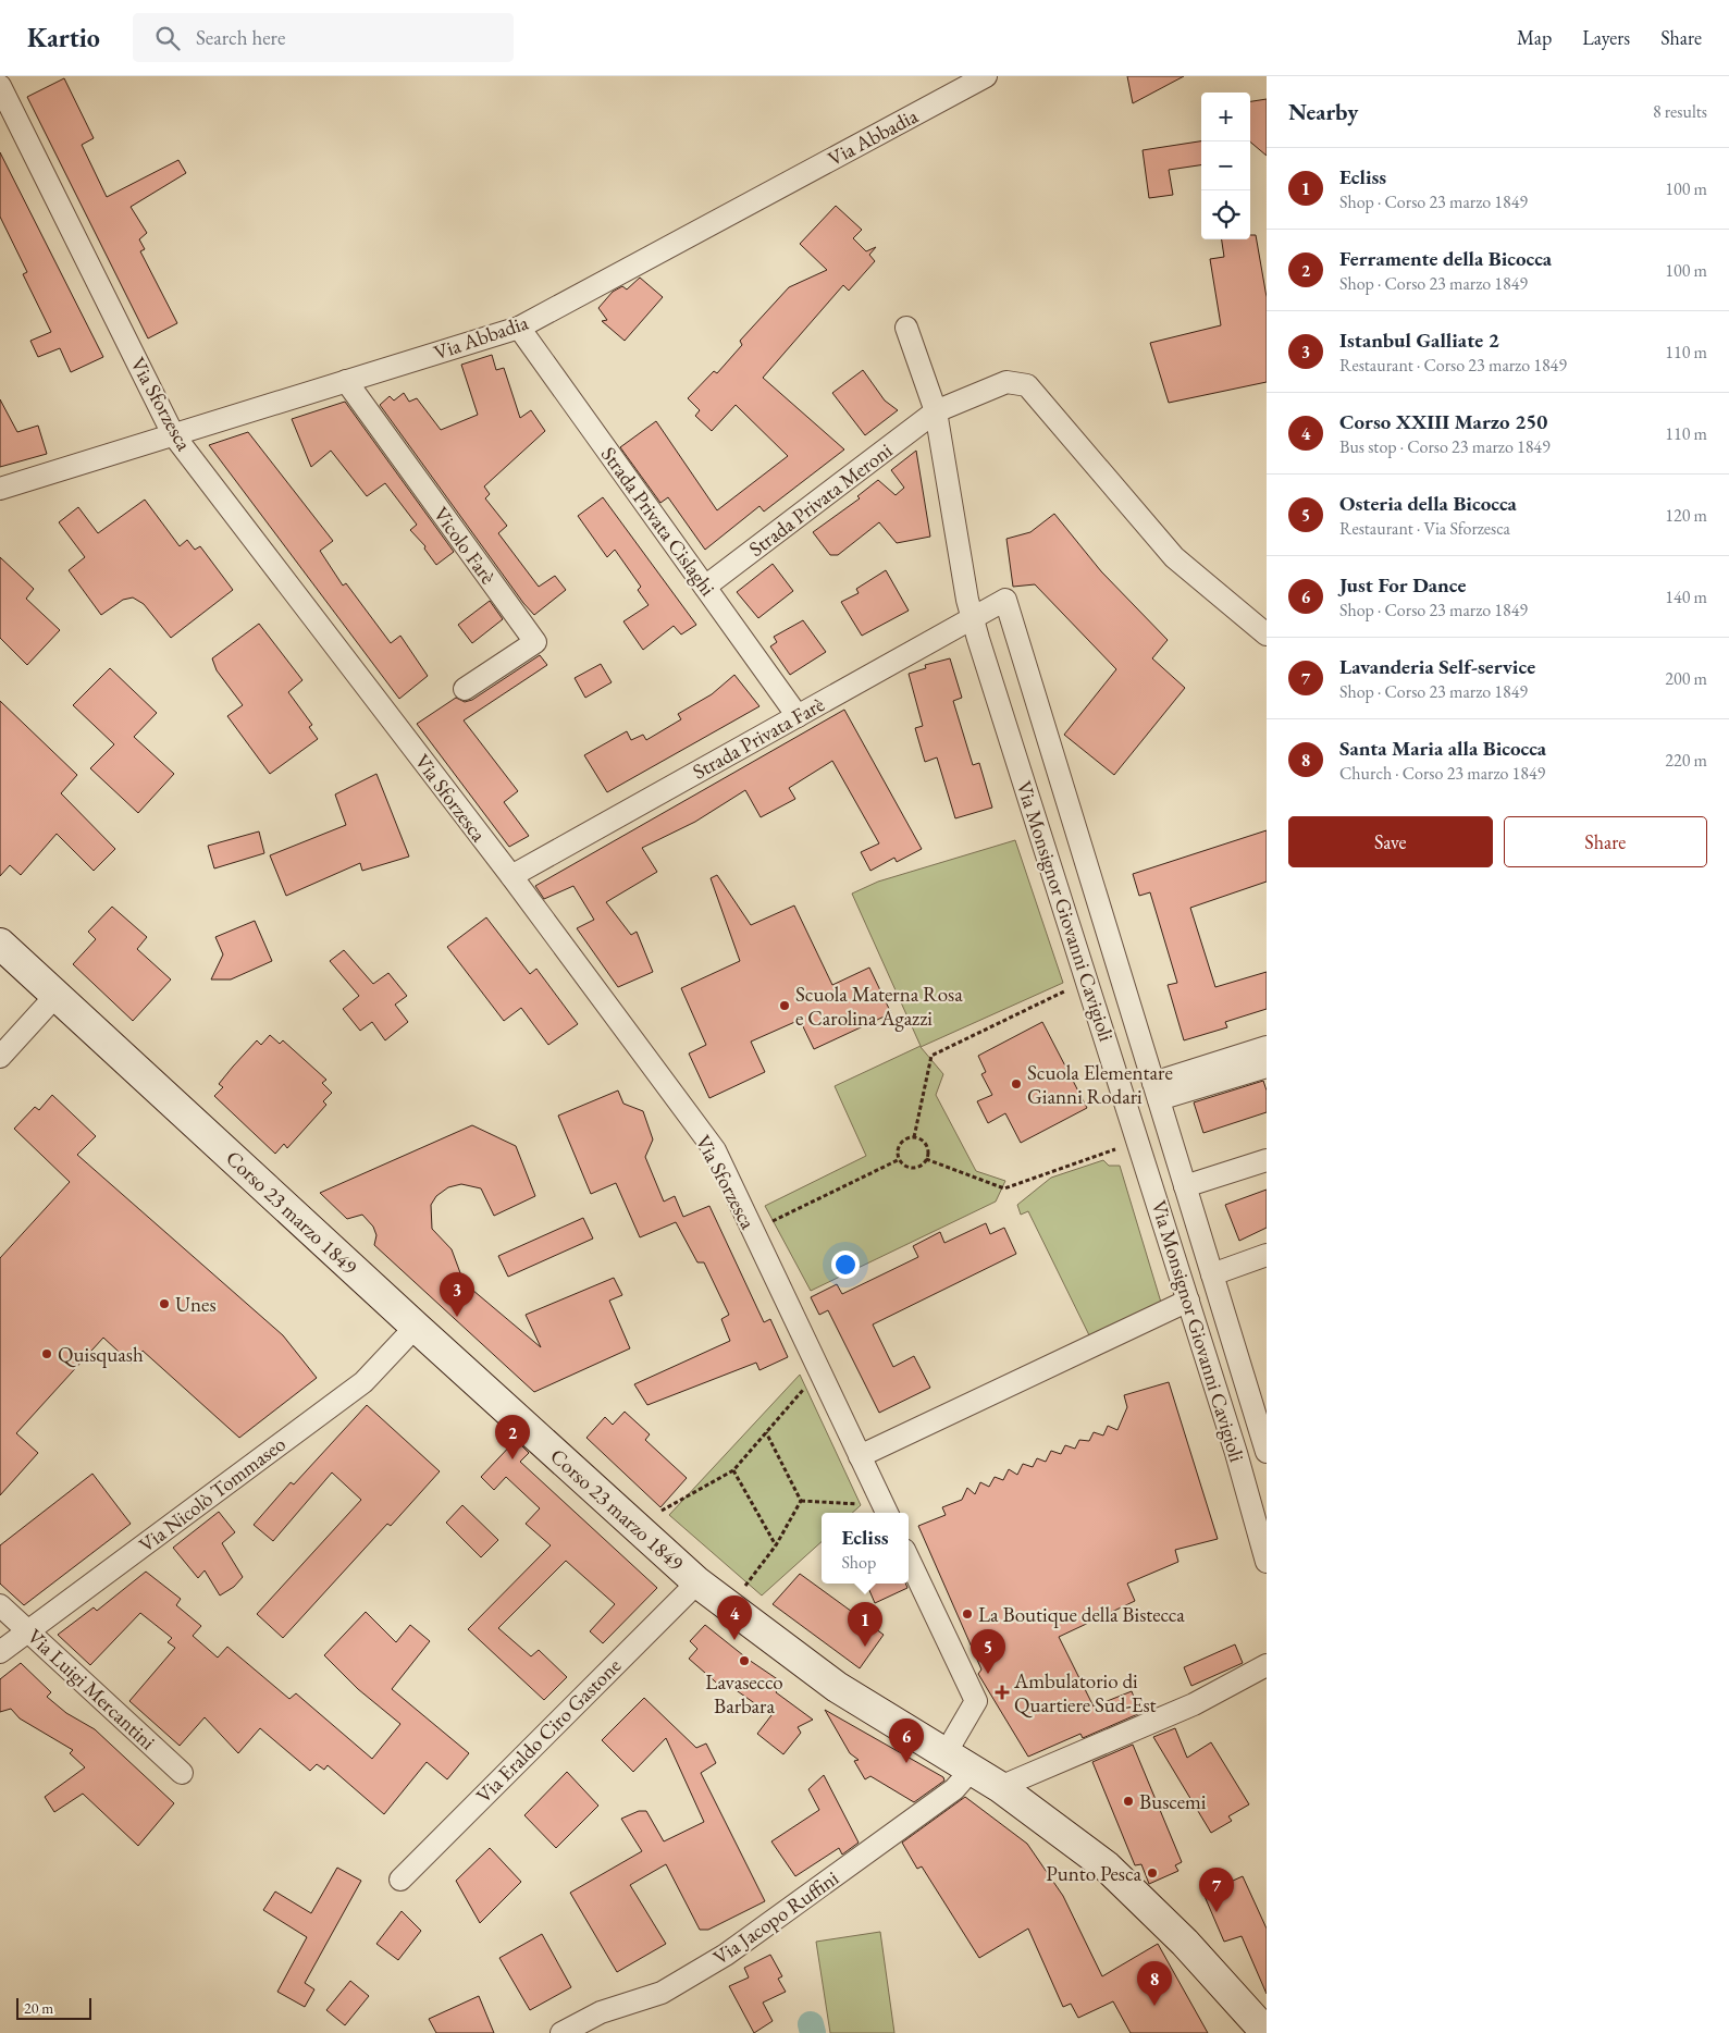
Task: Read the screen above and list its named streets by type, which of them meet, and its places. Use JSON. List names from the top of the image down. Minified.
{"streets":{"main road":["Corso 23 marzo 1849"],"street":["Via Abbadia","Via Sforzesca","Strada Privata Meroni","Strada Privata Cislaghi","Vicolo Farè","Strada Privata Farè","Via Monsignor Giovanni Cavigioli","Via Nicolò Tommaseo","Via Luigi Mercantini","Via Eraldo Ciro Gastone","Via Jacopo Ruffini"]},"crossings":[["Via Abbadia","Via Sforzesca"],["Via Abbadia","Strada Privata Cislaghi"],["Via Abbadia","Vicolo Farè"],["Via Sforzesca","Strada Privata Farè"],["Strada Privata Meroni","Strada Privata Cislaghi"],["Strada Privata Meroni","Via Monsignor Giovanni Cavigioli"],["Strada Privata Cislaghi","Strada Privata Farè"],["Strada Privata Farè","Via Monsignor Giovanni Cavigioli"],["Corso 23 marzo 1849","Via Nicolò Tommaseo"],["Corso 23 marzo 1849","Via Eraldo Ciro Gastone"],["Corso 23 marzo 1849","Via Jacopo Ruffini"],["Via Nicolò Tommaseo","Via Luigi Mercantini"]],"places":{"other":["Scuola Materna Rosa e Carolina Agazzi","Scuola Elementare Gianni Rodari","Unes","Quisquash","La Boutique della Bistecca","Lavasecco Barbara","Buscemi","Punto Pesca"],"health":["Ambulatorio di Quartiere Sud-Est"]},"scale_bar":"20 m","page":{"header":"Kartio","search":"Search here","nav":["Map","Layers","Share"],"heading":["Nearby","8 results"],"map_buttons":["+","−"],"list":[{"mark":"1","name":"Ecliss","note":"Shop · Corso 23 marzo 1849","value":"100 m"},{"mark":"2","name":"Ferramente della Bicocca","note":"Shop · Corso 23 marzo 1849","value":"100 m"},{"mark":"3","name":"Istanbul Galliate 2","note":"Restaurant · Corso 23 marzo 1849","value":"110 m"},{"mark":"4","name":"Corso XXIII Marzo 250","note":"Bus stop · Corso 23 marzo 1849","value":"110 m"},{"mark":"5","name":"Osteria della Bicocca","note":"Restaurant · Via Sforzesca","value":"120 m"},{"mark":"6","name":"Just For Dance","note":"Shop · Corso 23 marzo 1849","value":"140 m"},{"mark":"7","name":"Lavanderia Self-service","note":"Shop · Corso 23 marzo 1849","value":"200 m"},{"mark":"8","name":"Santa Maria alla Bicocca","note":"Church · Corso 23 marzo 1849","value":"220 m"}],"buttons":["Save","Share"],"pins":["3","2","4","1","5","6","7","8"],"popup":["Ecliss","Shop"],"scale":"20 m"}}
